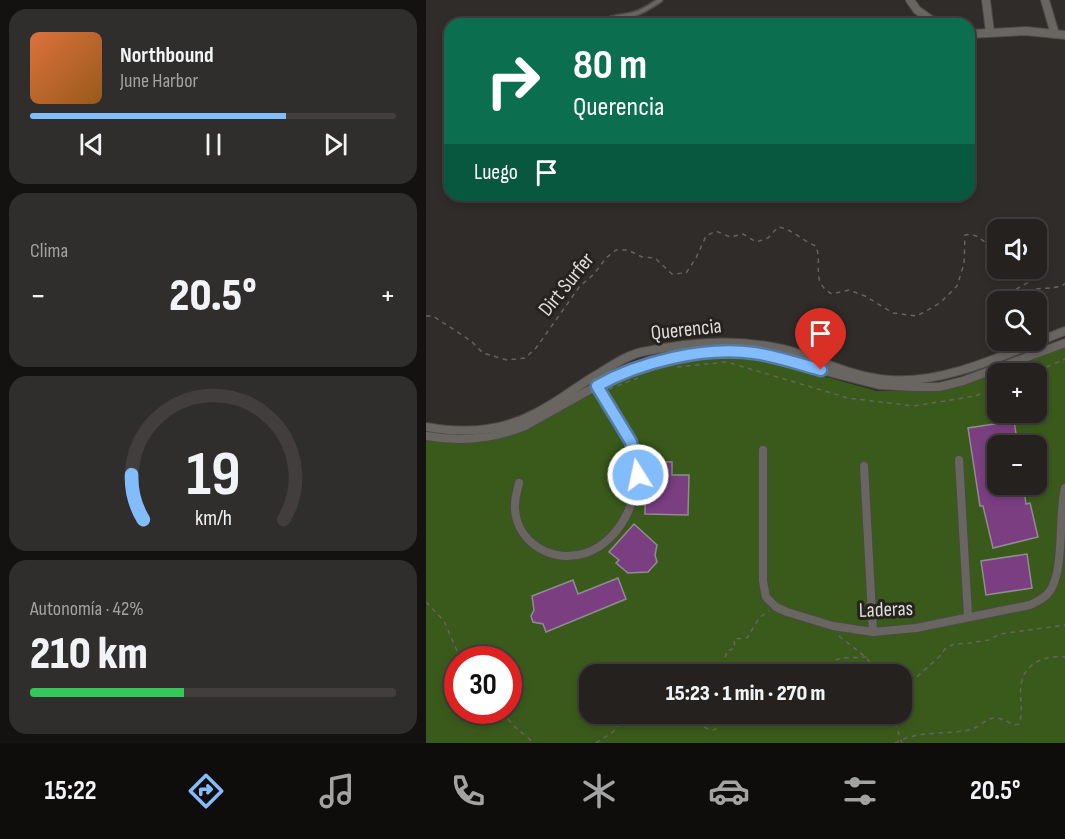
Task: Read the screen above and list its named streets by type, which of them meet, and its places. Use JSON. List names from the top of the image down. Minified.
{"streets":{"street":["Querencia","Laderas"],"path":["Dirt Surfer"]},"page":{"turn":["80 m","Querencia"],"song":["Northbound","June Harbor"],"then":"Luego","tile":["Clima",["Autonomía · 42%","210 km"]],"map_buttons":["+","−"],"heat":["−","20.5°","+"],"limit":"30","trip":"15:23 · 1 min · 270 m","tabs":["15:22","20.5°"],"gauge":["19","km/h"]}}
